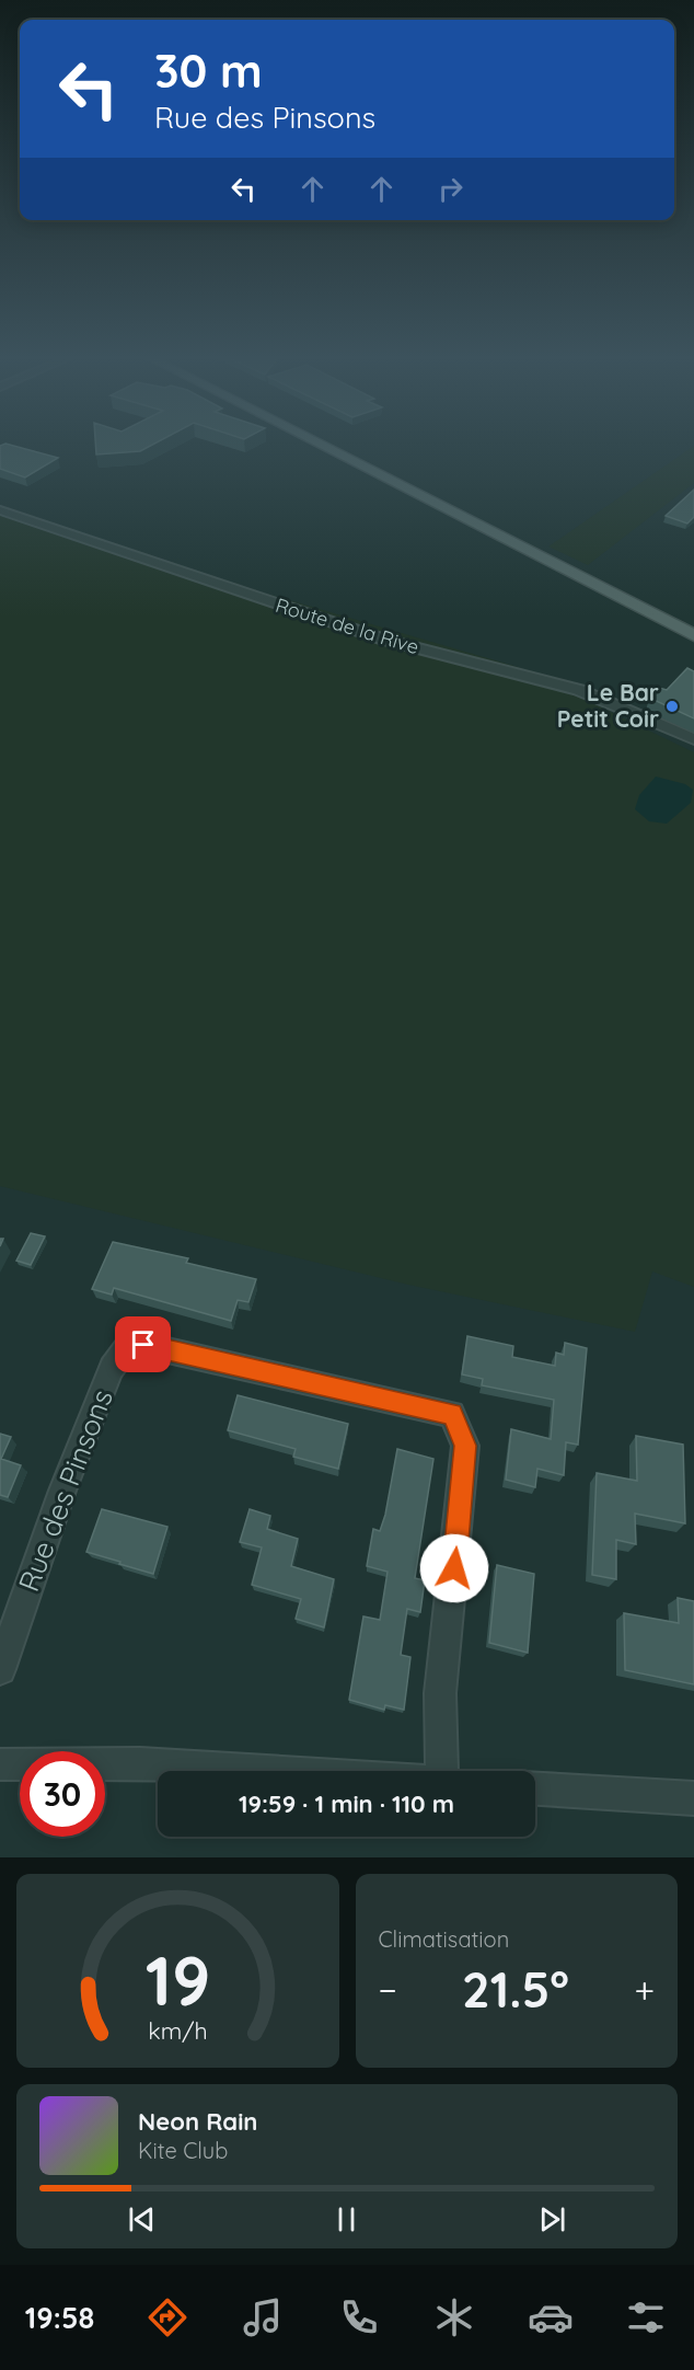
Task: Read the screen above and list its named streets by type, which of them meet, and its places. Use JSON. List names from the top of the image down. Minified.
{"streets":{"street":["Route de la Rive","Rue des Pinsons"]},"places":["Le Bar Petit Coir"],"page":{"turn":["30 m","Rue des Pinsons"],"limit":"30","trip":"19:59 · 1 min · 110 m","tile":"Climatisation","heat":["−","21.5°","+"],"song":["Neon Rain","Kite Club"],"tabs":"19:58","gauge":["19","km/h"]}}
